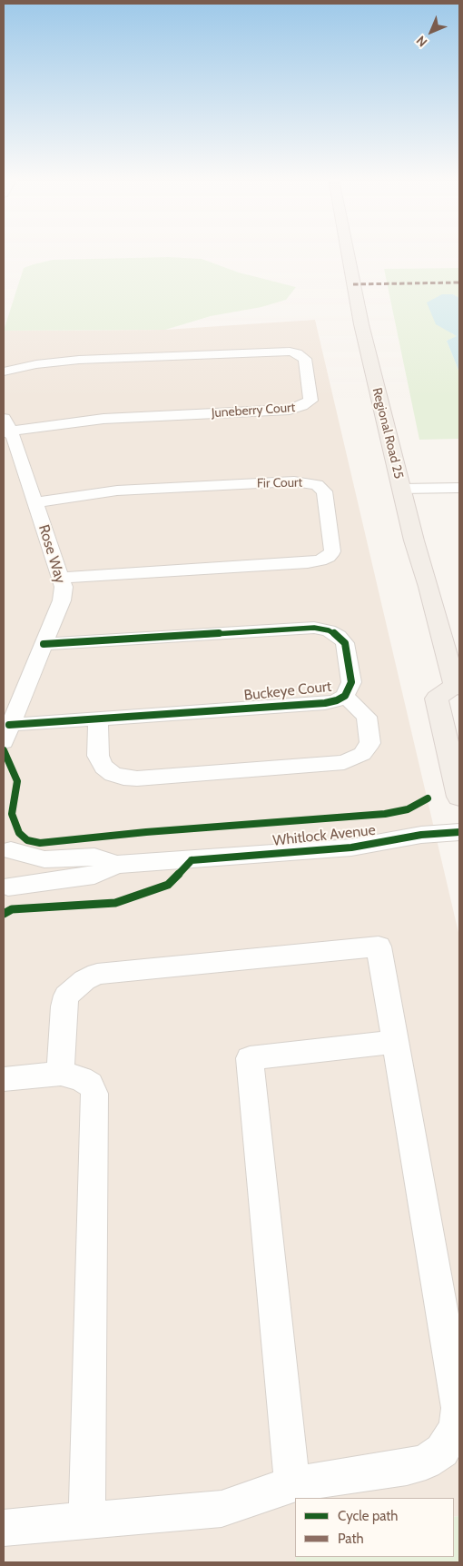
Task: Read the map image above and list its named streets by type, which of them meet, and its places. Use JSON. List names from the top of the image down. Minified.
{"streets":{"main road":["Regional Road 25"],"street":["Juneberry Court","Fir Court","Rose Way","Buckeye Court","Whitlock Avenue"]},"crossings":[["Juneberry Court","Rose Way"],["Fir Court","Rose Way"],["Rose Way","Buckeye Court"]],"legend":["Cycle path","Path"],"north":"bottom left"}
